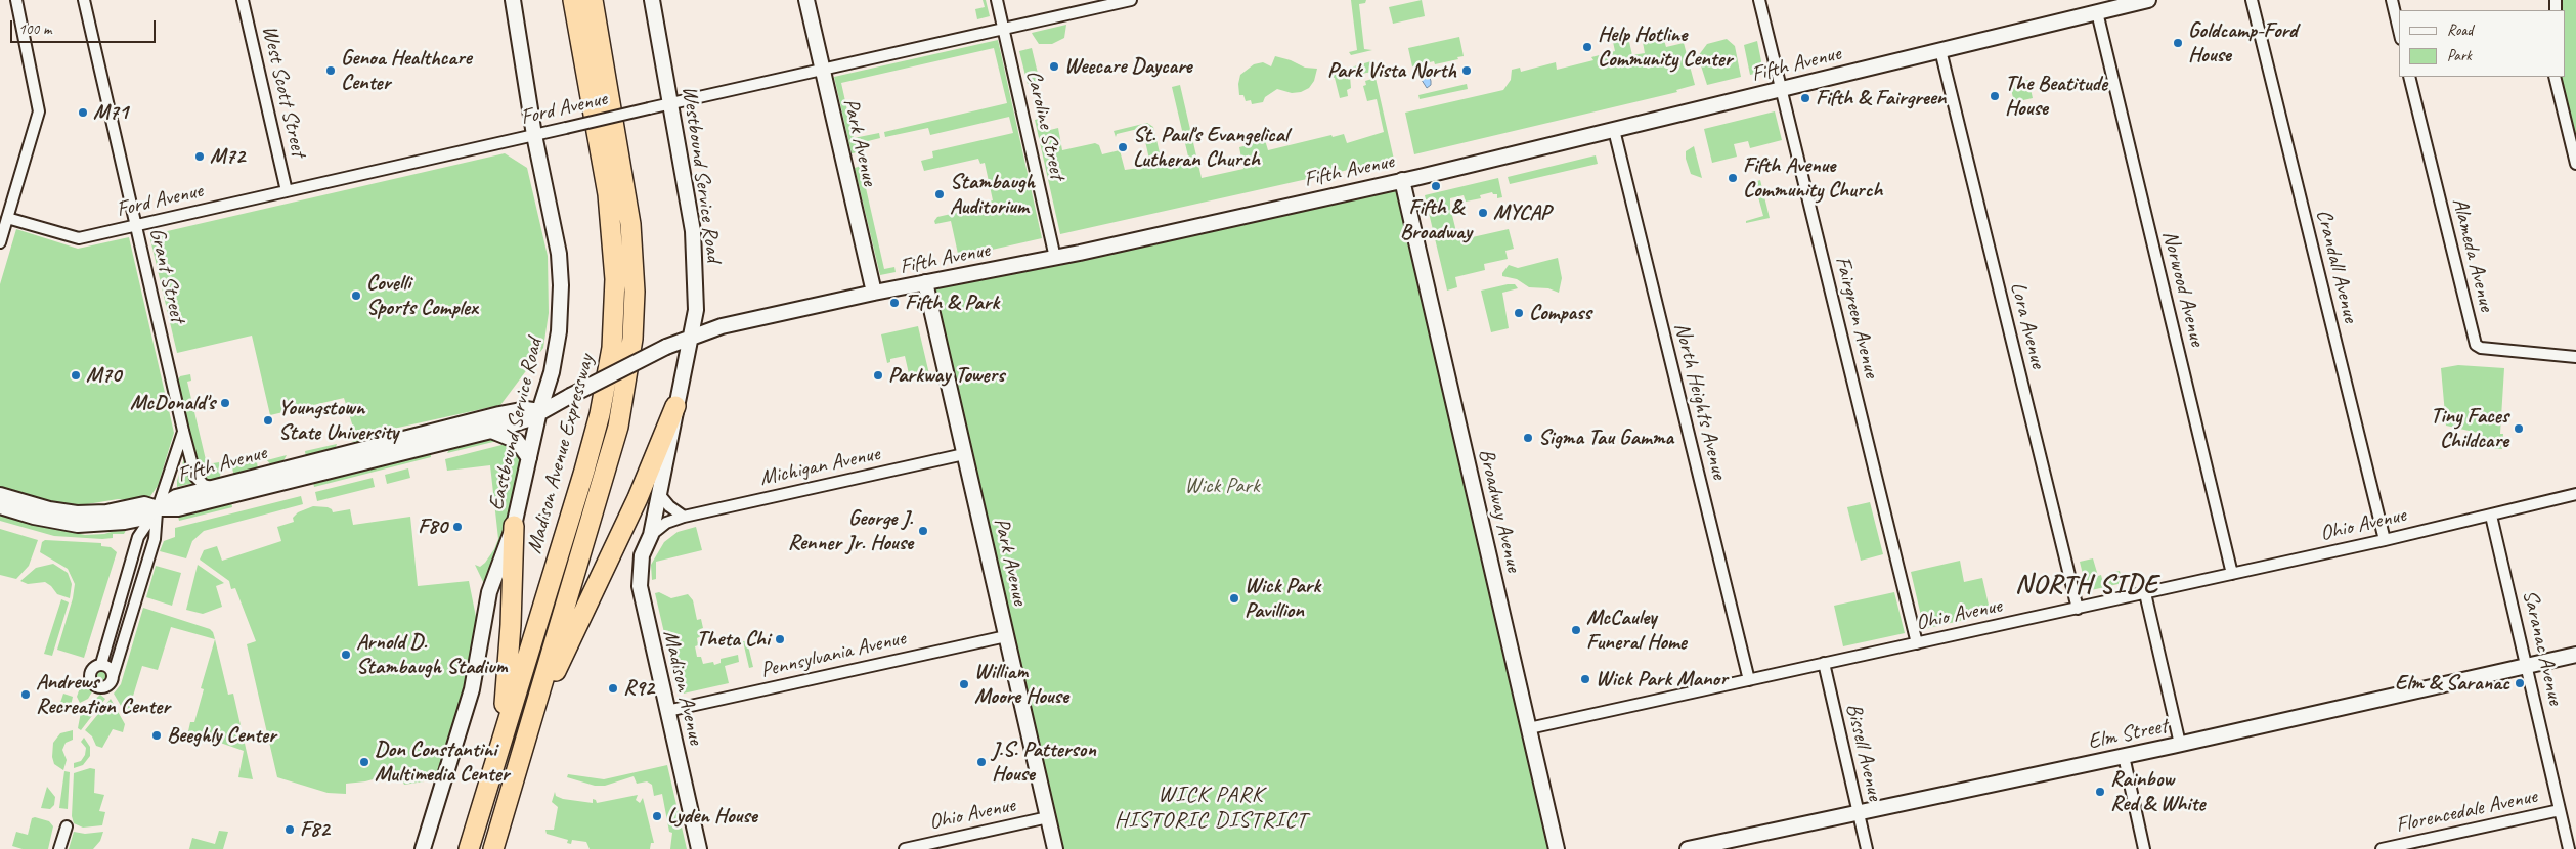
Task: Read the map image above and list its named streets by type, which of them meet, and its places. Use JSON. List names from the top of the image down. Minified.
{"streets":{"highway":["Madison Avenue Expressway"],"street":["Fifth Avenue","West Scott Street","Ford Avenue","Caroline Street","Park Avenue","Westbound Service Road","Alameda Avenue","Crandall Avenue","Grant Street","Norwood Avenue","Fairgreen Avenue","Lora Avenue","North Heights Avenue","Eastbound Service Road","Michigan Avenue","Broadway Avenue","Ohio Avenue","Saranac Avenue","Pennsylvania Avenue","Madison Avenue","Elm Street","Bissell Avenue","Florencedale Avenue"]},"crossings":[["Fifth Avenue","Caroline Street"],["Fifth Avenue","Park Avenue"],["Fifth Avenue","Westbound Service Road"],["Fifth Avenue","Grant Street"],["Fifth Avenue","Norwood Avenue"],["Fifth Avenue","Fairgreen Avenue"],["Fifth Avenue","Lora Avenue"],["Fifth Avenue","North Heights Avenue"],["Fifth Avenue","Eastbound Service Road"],["Fifth Avenue","Broadway Avenue"],["West Scott Street","Ford Avenue"],["Ford Avenue","Caroline Street"],["Ford Avenue","Park Avenue"],["Ford Avenue","Westbound Service Road"],["Ford Avenue","Grant Street"],["Ford Avenue","Eastbound Service Road"],["Park Avenue","Michigan Avenue"],["Park Avenue","Ohio Avenue"],["Park Avenue","Pennsylvania Avenue"],["Westbound Service Road","Michigan Avenue"],["Westbound Service Road","Madison Avenue"],["Crandall Avenue","Ohio Avenue"],["Norwood Avenue","Ohio Avenue"],["Fairgreen Avenue","Ohio Avenue"],["Lora Avenue","Ohio Avenue"],["North Heights Avenue","Ohio Avenue"],["Michigan Avenue","Madison Avenue"],["Broadway Avenue","Ohio Avenue"],["Ohio Avenue","Saranac Avenue"],["Ohio Avenue","Bissell Avenue"],["Saranac Avenue","Elm Street"],["Saranac Avenue","Florencedale Avenue"],["Pennsylvania Avenue","Madison Avenue"],["Elm Street","Bissell Avenue"]],"districts":["NORTH SIDE","WICK PARK HISTORIC DISTRICT"],"parks":["Wick Park"],"places":["Goldcamp-Ford House","Help Hotline Community Center","Weecare Daycare","Genoa Healthcare Center","Park Vista North","The Beatitude House","Fifth & Fairgreen","M71","St. Paul's Evangelical Lutheran Church","M72","Fifth Avenue Community Church","Fifth & Broadway","Stambaugh Auditorium","MYCAP","Covelli Sports Complex","Fifth & Park","Compass","M70","Parkway Towers","McDonald's","Youngstown State University","Tiny Faces Childcare","Sigma Tau Gamma","F80","George J. Renner Jr. House","Wick Park Pavillion","McCauley Funeral Home","Theta Chi","Arnold D. Stambaugh Stadium","Wick Park Manor","Elm & Saranac","William Moore House","R92","Andrews Recreation Center","Beeghly Center","Don Constantini Multimedia Center","J.S. Patterson House","Rainbow Red & White","Lyden House","F82"],"legend":["Road","Park"],"scale_bar":"100 m"}
